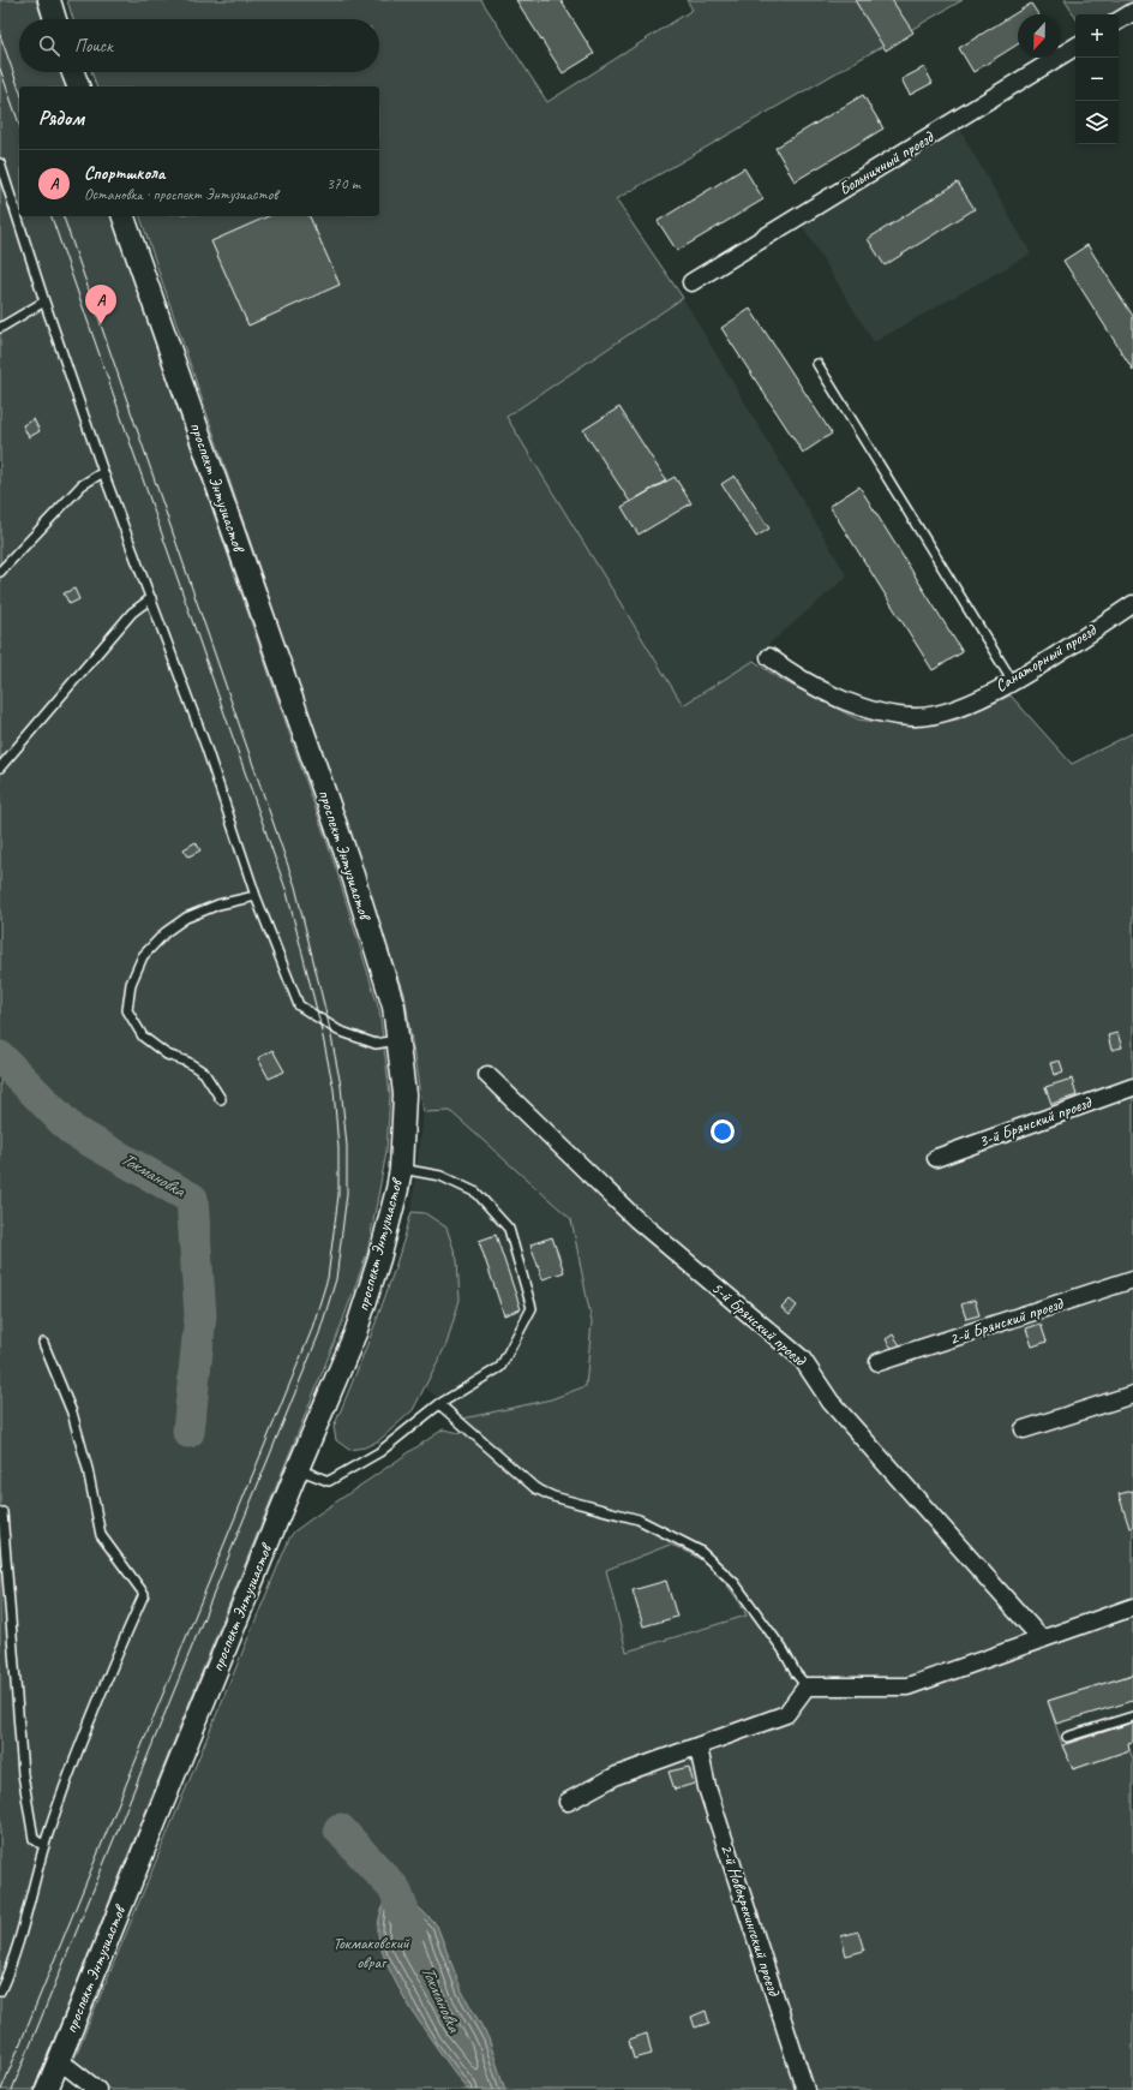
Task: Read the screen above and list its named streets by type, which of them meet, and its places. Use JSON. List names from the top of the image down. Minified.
{"streets":{"street":["Больничный проезд","проспект Энтузиастов","Санаторный проезд","3-й Брянский проезд","2-й Брянский проезд","5-й Брянский проезд","2-й Новокрекингский проезд"]},"water":["Токмановка"],"parks":["Токмаковский овраг"],"north":"bottom","page":{"map_buttons":["+","−"],"search":"Поиск","heading":"Рядом","list":[{"mark":"A","name":"Спортшкола","note":"Остановка · проспект Энтузиастов","value":"370 m"}],"pins":"A"}}
